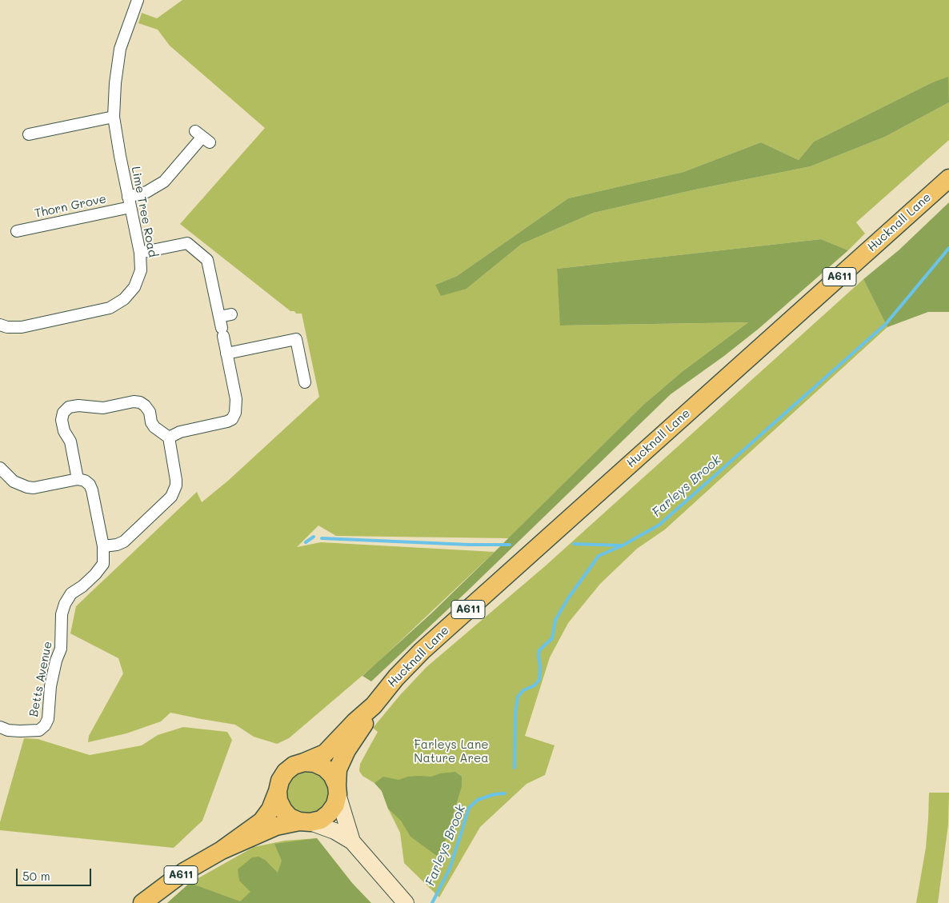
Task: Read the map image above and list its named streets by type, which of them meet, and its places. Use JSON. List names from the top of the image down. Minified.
{"streets":{"main road":["Hucknall Lane","A611"],"street":["Thorn Grove","Lime Tree Road","Betts Avenue"]},"crossings":[["Thorn Grove","Lime Tree Road"]],"water":["Farleys Brook"],"parks":["Farleys Lane Nature Area"],"scale_bar":"50 m"}
